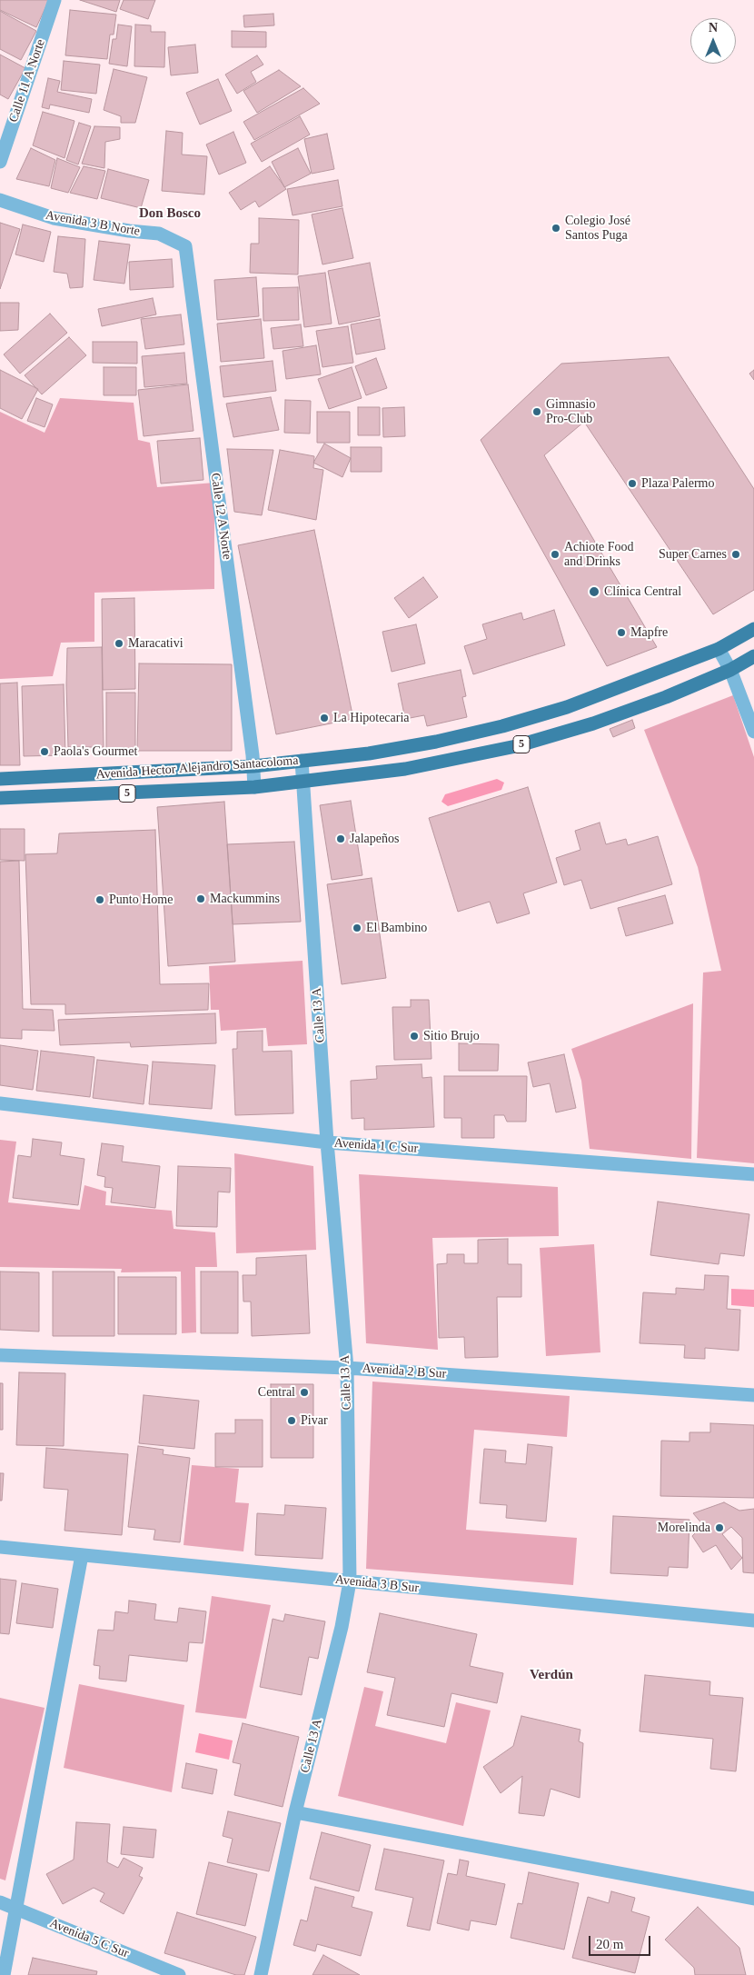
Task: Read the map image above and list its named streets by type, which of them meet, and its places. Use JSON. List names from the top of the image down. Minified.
{"streets":{"main road":["5","Avenida Hector Alejandro Santacoloma"],"street":["Calle 11 A Norte","Avenida 3 B Norte","Calle 12 A Norte","Calle 13 A","Avenida 1 C Sur","Avenida 2 B Sur","Avenida 3 B Sur","Avenida 5 C Sur"]},"crossings":[["Avenida 3 B Norte","Calle 12 A Norte"],["Calle 12 A Norte","Avenida Hector Alejandro Santacoloma"],["Avenida Hector Alejandro Santacoloma","Calle 13 A"],["Calle 13 A","Avenida 1 C Sur"],["Calle 13 A","Avenida 2 B Sur"],["Calle 13 A","Avenida 3 B Sur"]],"districts":["Don Bosco","Verdún"],"places":["Colegio José Santos Puga","Gimnasio Pro-Club","Plaza Palermo","Achiote Food and Drinks","Super Carnes","Clínica Central","Mapfre","Maracativi","La Hipotecaria","Paola's Gourmet","Jalapeños","Mackummins","Punto Home","El Bambino","Sitio Brujo","Central","Pivar","Morelinda"],"scale_bar":"20 m","north":"top"}
